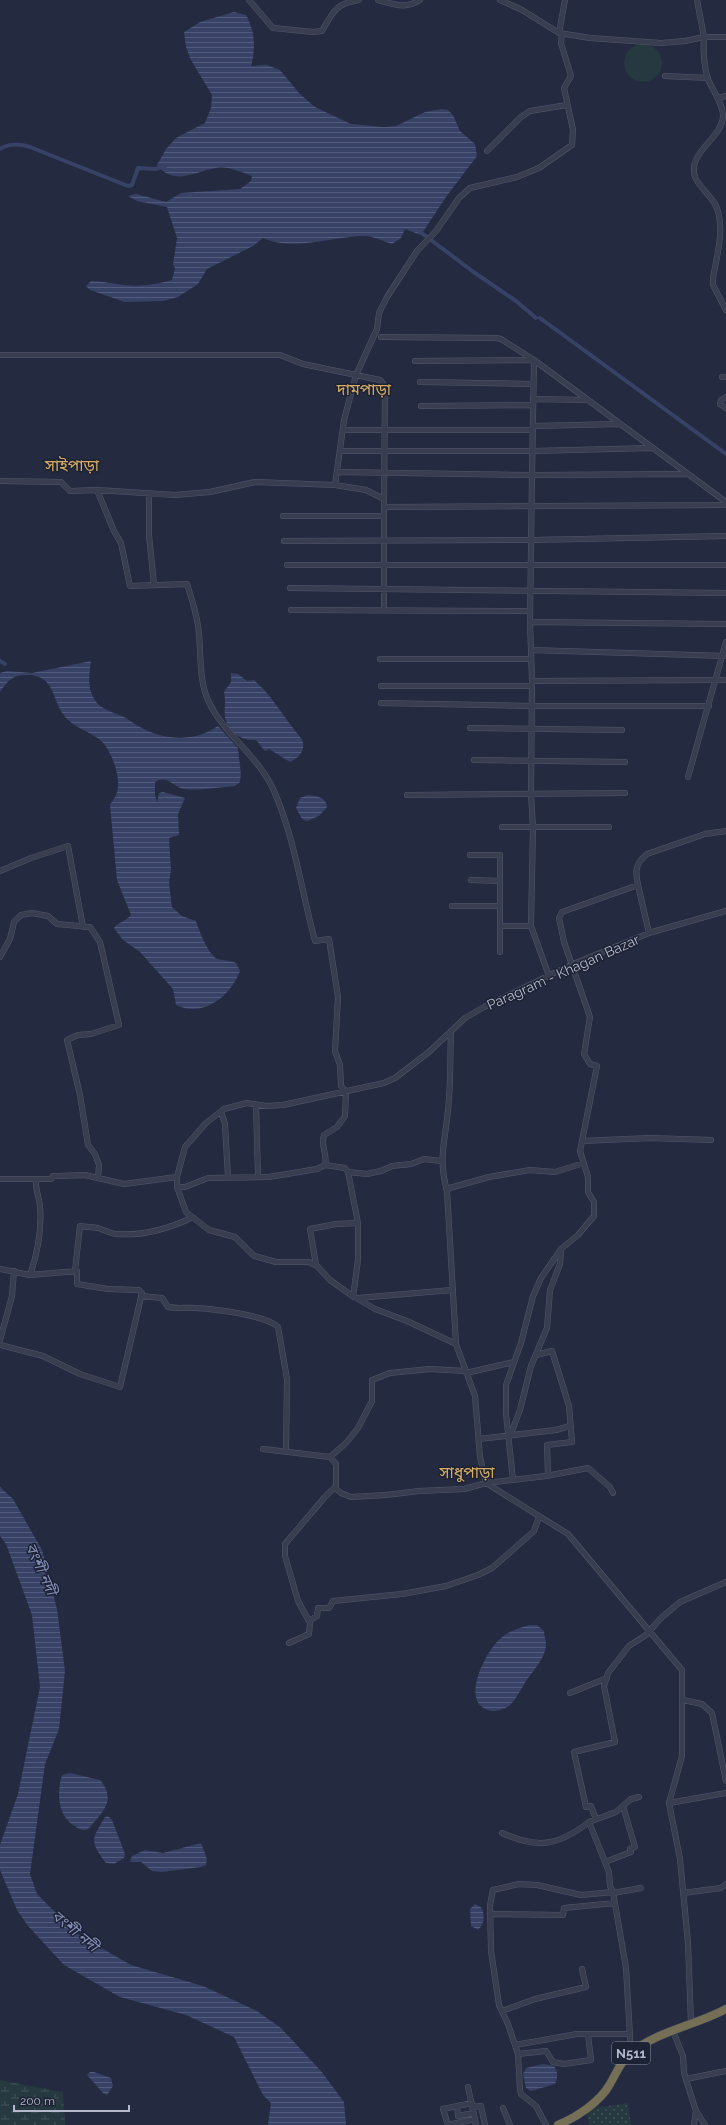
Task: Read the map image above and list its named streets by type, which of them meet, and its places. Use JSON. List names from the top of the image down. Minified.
{"streets":{"highway":["N511"],"street":["Paragram - Khagan Bazar"]},"districts":["দামপাড়া","সাইপাড়া","সাধুপাড়া"],"water":["বংশী নদী"],"scale_bar":"200 m"}
